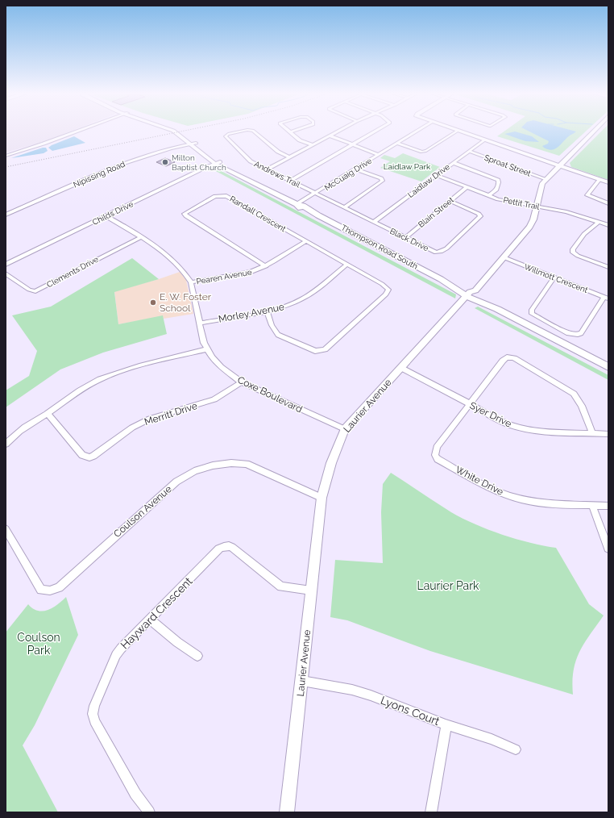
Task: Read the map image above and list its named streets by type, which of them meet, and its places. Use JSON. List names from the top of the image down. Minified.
{"streets":{"main road":["Thompson Road South"],"street":["Sproat Street","Nipissing Road","Andrews Trail","McCuaig Drive","Laidlaw Drive","Pettit Trail","Blain Street","Childs Drive","Randall Crescent","Black Drive","Clements Drive","Pearen Avenue","Willmott Crescent","Morley Avenue","Coxe Boulevard","Laurier Avenue","Merritt Drive","Syer Drive","White Drive","Coulson Avenue","Hayward Crescent","Lyons Court"]},"crossings":[["Sproat Street","Laidlaw Drive"],["Sproat Street","Laurier Avenue"],["Nipissing Road","Thompson Road South"],["Andrews Trail","McCuaig Drive"],["Andrews Trail","Black Drive"],["McCuaig Drive","Black Drive"],["McCuaig Drive","Thompson Road South"],["Laidlaw Drive","Pettit Trail"],["Laidlaw Drive","Black Drive"],["Pettit Trail","Blain Street"],["Pettit Trail","Laurier Avenue"],["Blain Street","Black Drive"],["Childs Drive","Thompson Road South"],["Childs Drive","Coxe Boulevard"],["Randall Crescent","Pearen Avenue"],["Randall Crescent","Morley Avenue"],["Thompson Road South","Laurier Avenue"],["Clements Drive","Coxe Boulevard"],["Pearen Avenue","Coxe Boulevard"],["Willmott Crescent","Laurier Avenue"],["Morley Avenue","Coxe Boulevard"],["Coxe Boulevard","Laurier Avenue"],["Coxe Boulevard","Merritt Drive"],["Laurier Avenue","Syer Drive"],["Laurier Avenue","Coulson Avenue"],["Laurier Avenue","Hayward Crescent"],["Laurier Avenue","Lyons Court"],["Syer Drive","White Drive"]],"parks":["Laidlaw Park","Laurier Park","Coulson Park"],"places":["Milton Baptist Church","E. W. Foster School"]}
